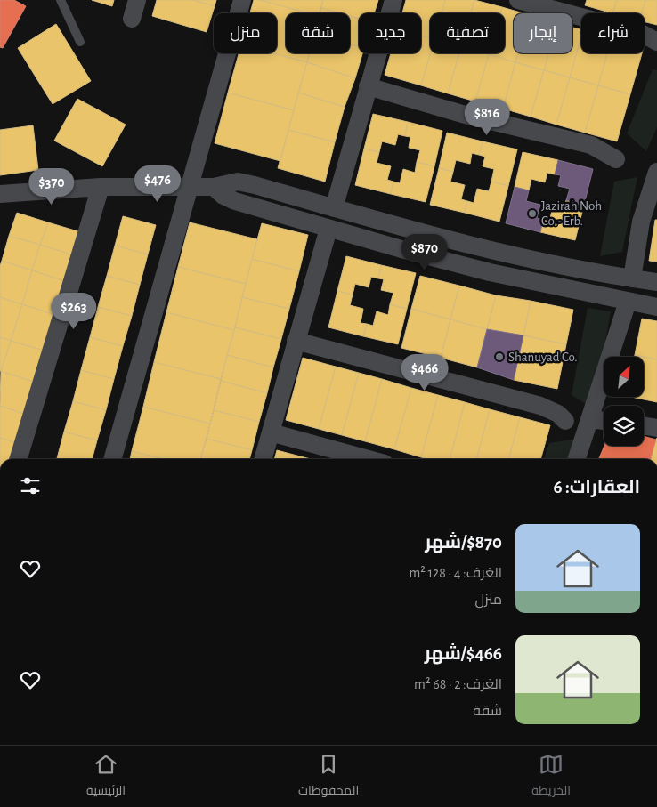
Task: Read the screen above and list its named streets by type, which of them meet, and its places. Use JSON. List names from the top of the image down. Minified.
{"places":["Jazirah Noh Co.- Erb.","Shanuyad Co."],"north":"top right","page":{"chip":["شراء","إيجار","تصفية","جديد","شقة","منزل"],"price":["$816","$476","$370","$870","$263","$466"],"heading":"العقارات: 6","list":[{"name":"$870/شهر","note":"الغرف: 4 · 128 m² · منزل"},{"name":"$466/شهر","note":"الغرف: 2 · 68 m² · شقة"}],"tabs":["الخريطة","المحفوظات","الرئيسية"]}}
